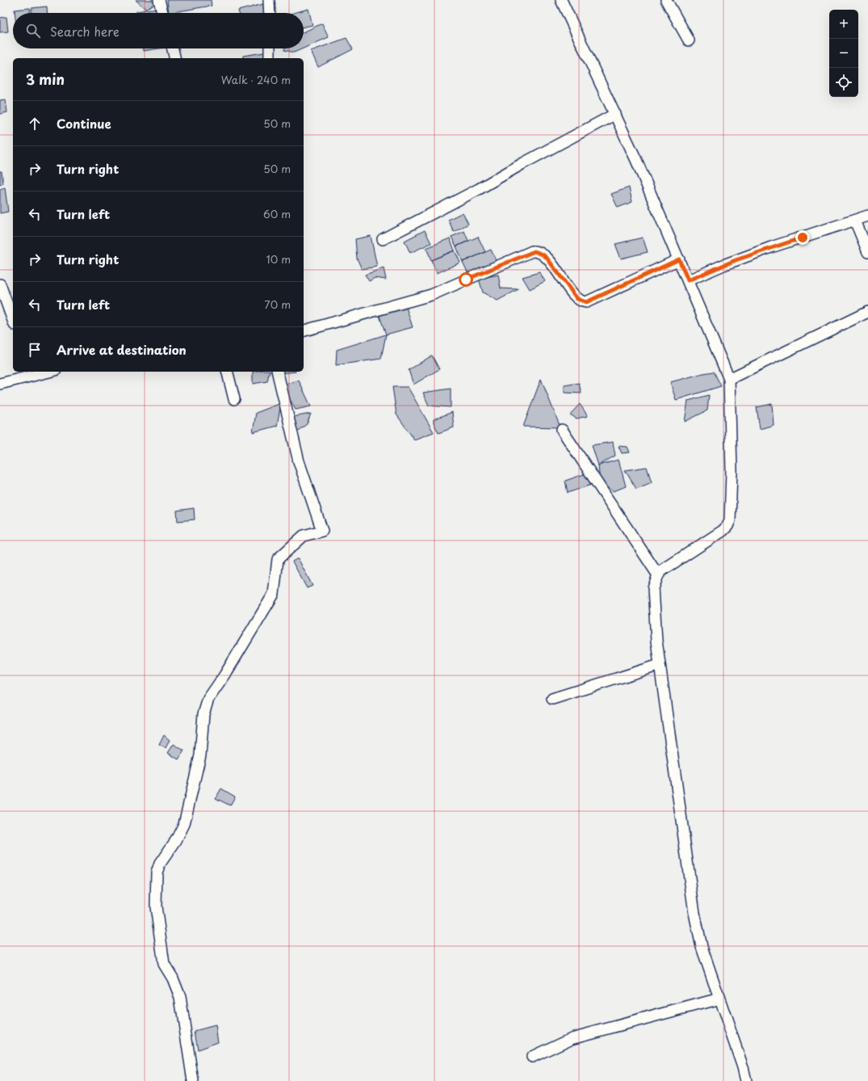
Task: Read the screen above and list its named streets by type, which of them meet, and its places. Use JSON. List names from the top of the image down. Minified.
{"page":{"map_buttons":["+","−"],"search":"Search here","heading":["3 min","Walk · 240 m"],"list":[["Continue","50 m"],["Turn right","50 m"],["Turn left","60 m"],["Turn right","10 m"],["Turn left","70 m"],"Arrive at destination"]}}
